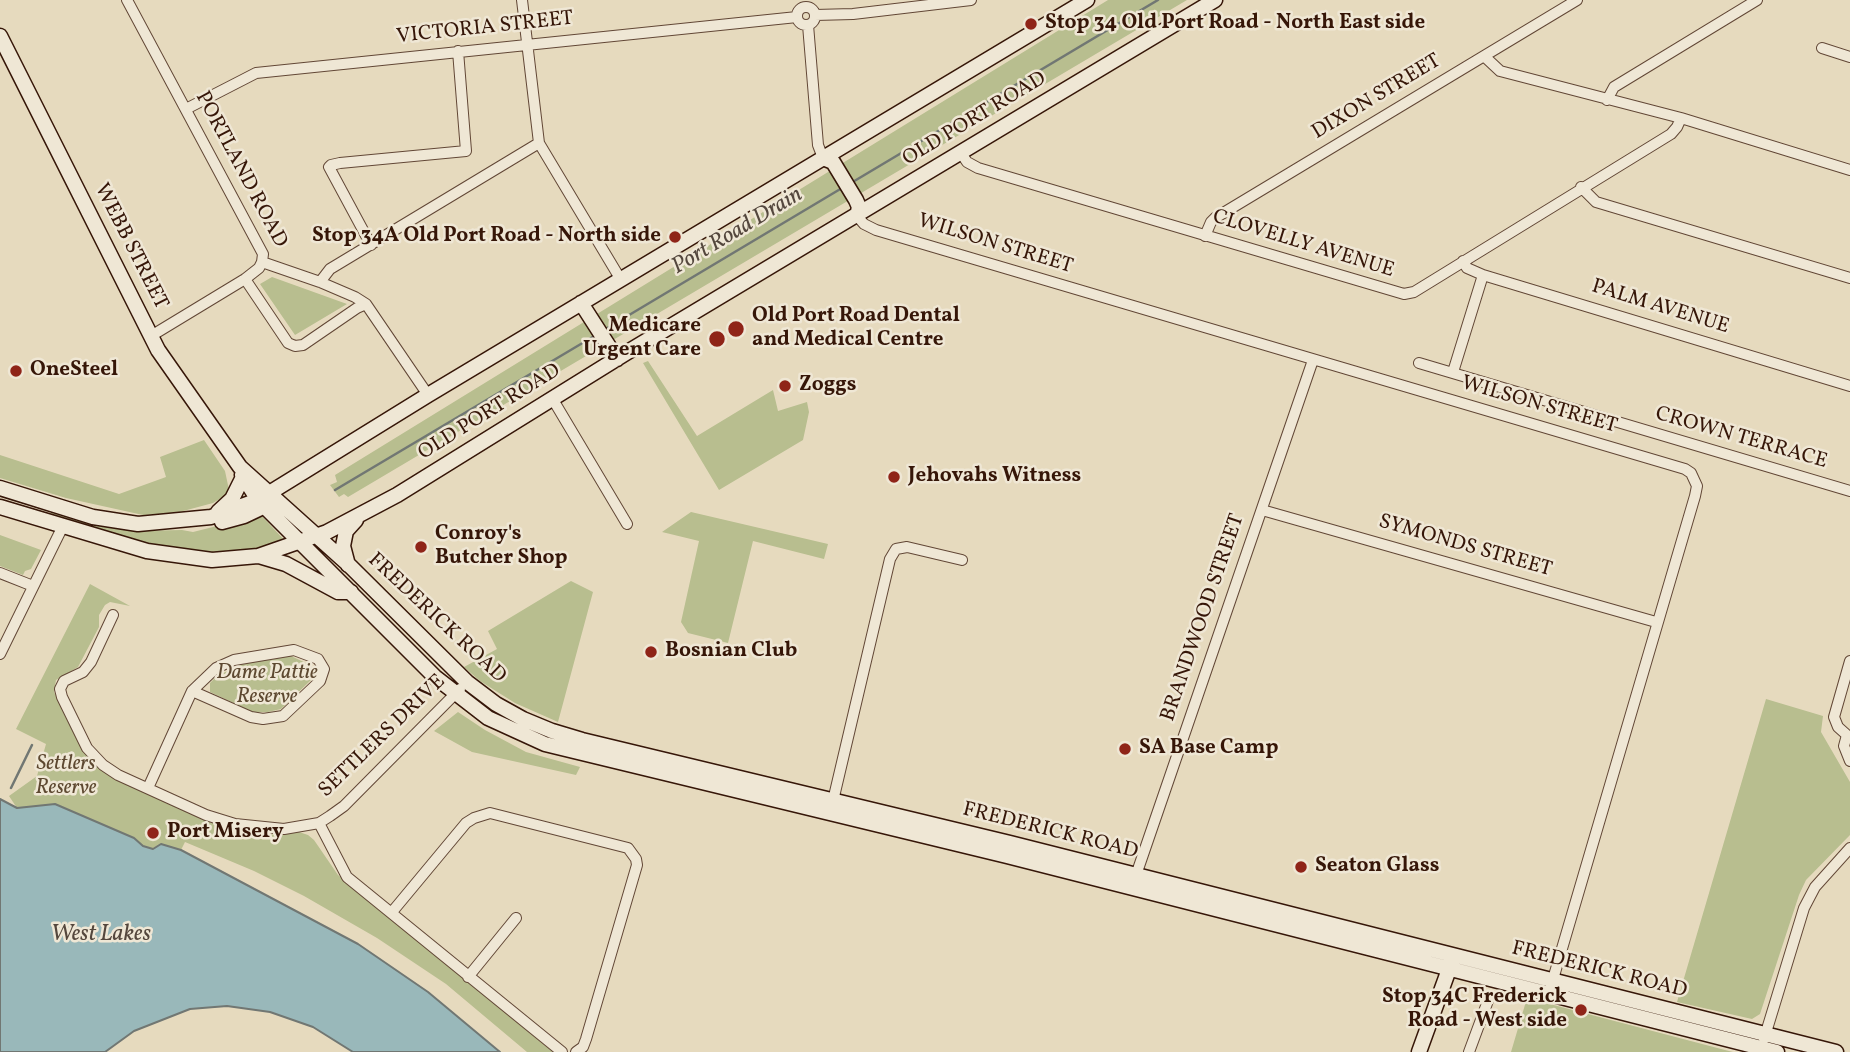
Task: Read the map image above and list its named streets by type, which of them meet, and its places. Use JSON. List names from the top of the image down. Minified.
{"streets":{"main road":["OLD PORT ROAD","WEBB STREET","FREDERICK ROAD"],"street":["VICTORIA STREET","DIXON STREET","PORTLAND ROAD","WILSON STREET","CLOVELLY AVENUE","PALM AVENUE","CROWN TERRACE","SYMONDS STREET","BRANDWOOD STREET","SETTLERS DRIVE"]},"crossings":[["VICTORIA STREET","PORTLAND ROAD"],["DIXON STREET","CLOVELLY AVENUE"],["OLD PORT ROAD","WILSON STREET"],["OLD PORT ROAD","CLOVELLY AVENUE"],["OLD PORT ROAD","FREDERICK ROAD"],["WILSON STREET","SYMONDS STREET"],["WILSON STREET","BRANDWOOD STREET"],["WILSON STREET","FREDERICK ROAD"],["CLOVELLY AVENUE","PALM AVENUE"],["WEBB STREET","FREDERICK ROAD"],["SYMONDS STREET","BRANDWOOD STREET"],["BRANDWOOD STREET","FREDERICK ROAD"],["FREDERICK ROAD","SETTLERS DRIVE"]],"water":["Port Road Drain","West Lakes"],"parks":["Dame Pattie Reserve","Settlers Reserve"],"places":["Stop 34 Old Port Road - North East side","Stop 34A Old Port Road - North side","Old Port Road Dental and Medical Centre","Medicare Urgent Care","OneSteel","Zoggs","Jehovahs Witness","Conroy's Butcher Shop","Bosnian Club","SA Base Camp","Port Misery","Seaton Glass","Stop 34C Frederick Road - West side"]}
